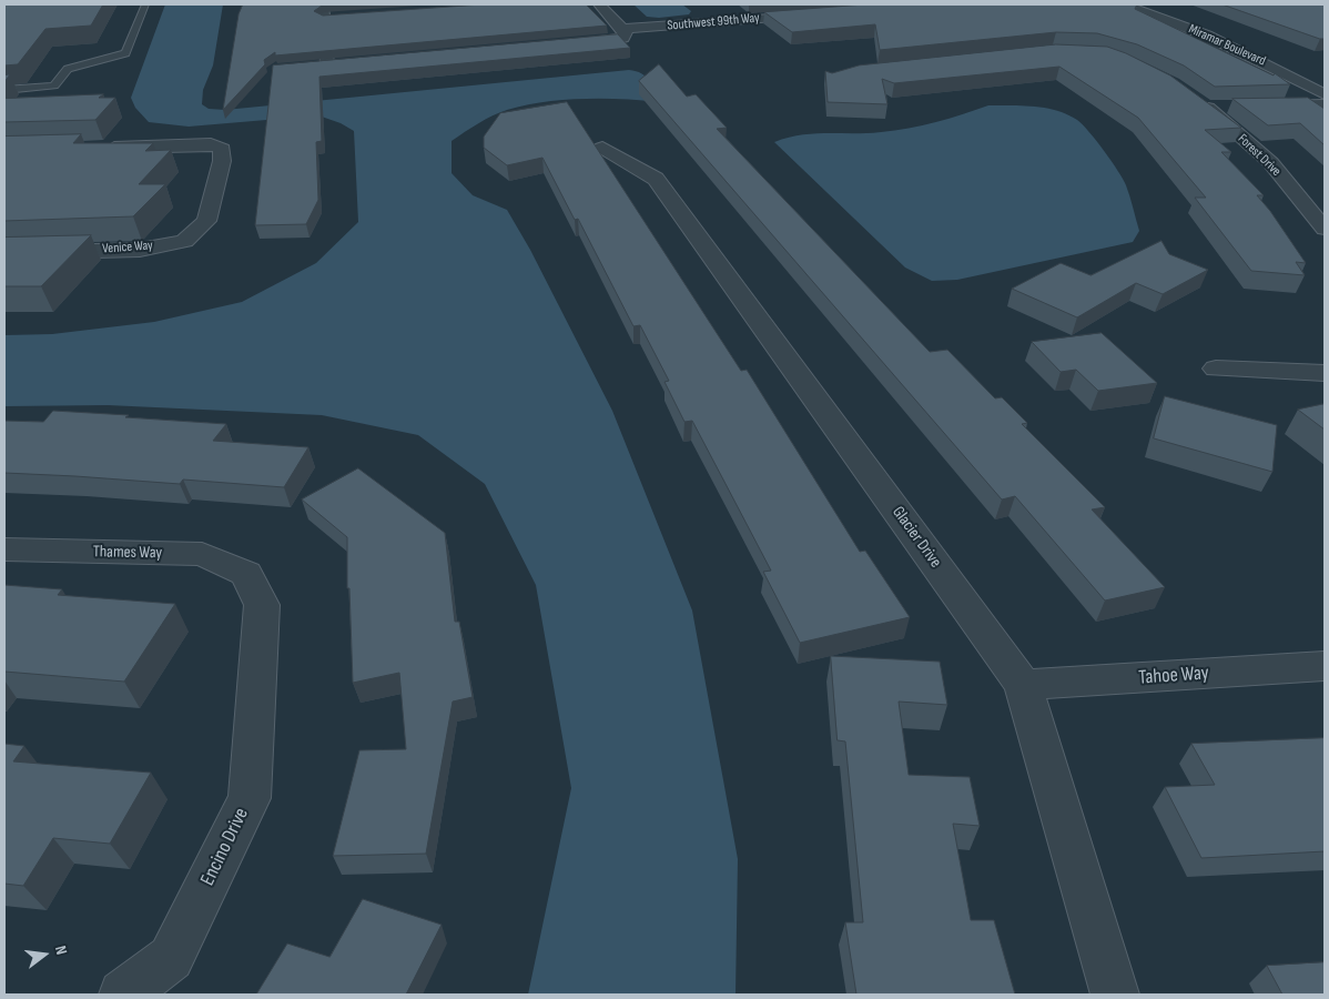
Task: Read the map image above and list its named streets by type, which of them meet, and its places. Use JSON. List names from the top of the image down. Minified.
{"streets":{"street":["Southwest 99th Way","Miramar Boulevard","Forest Drive","Venice Way","Glacier Drive","Thames Way","Tahoe Way","Encino Drive"]},"crossings":[["Glacier Drive","Tahoe Way"],["Thames Way","Encino Drive"]],"north":"right"}
